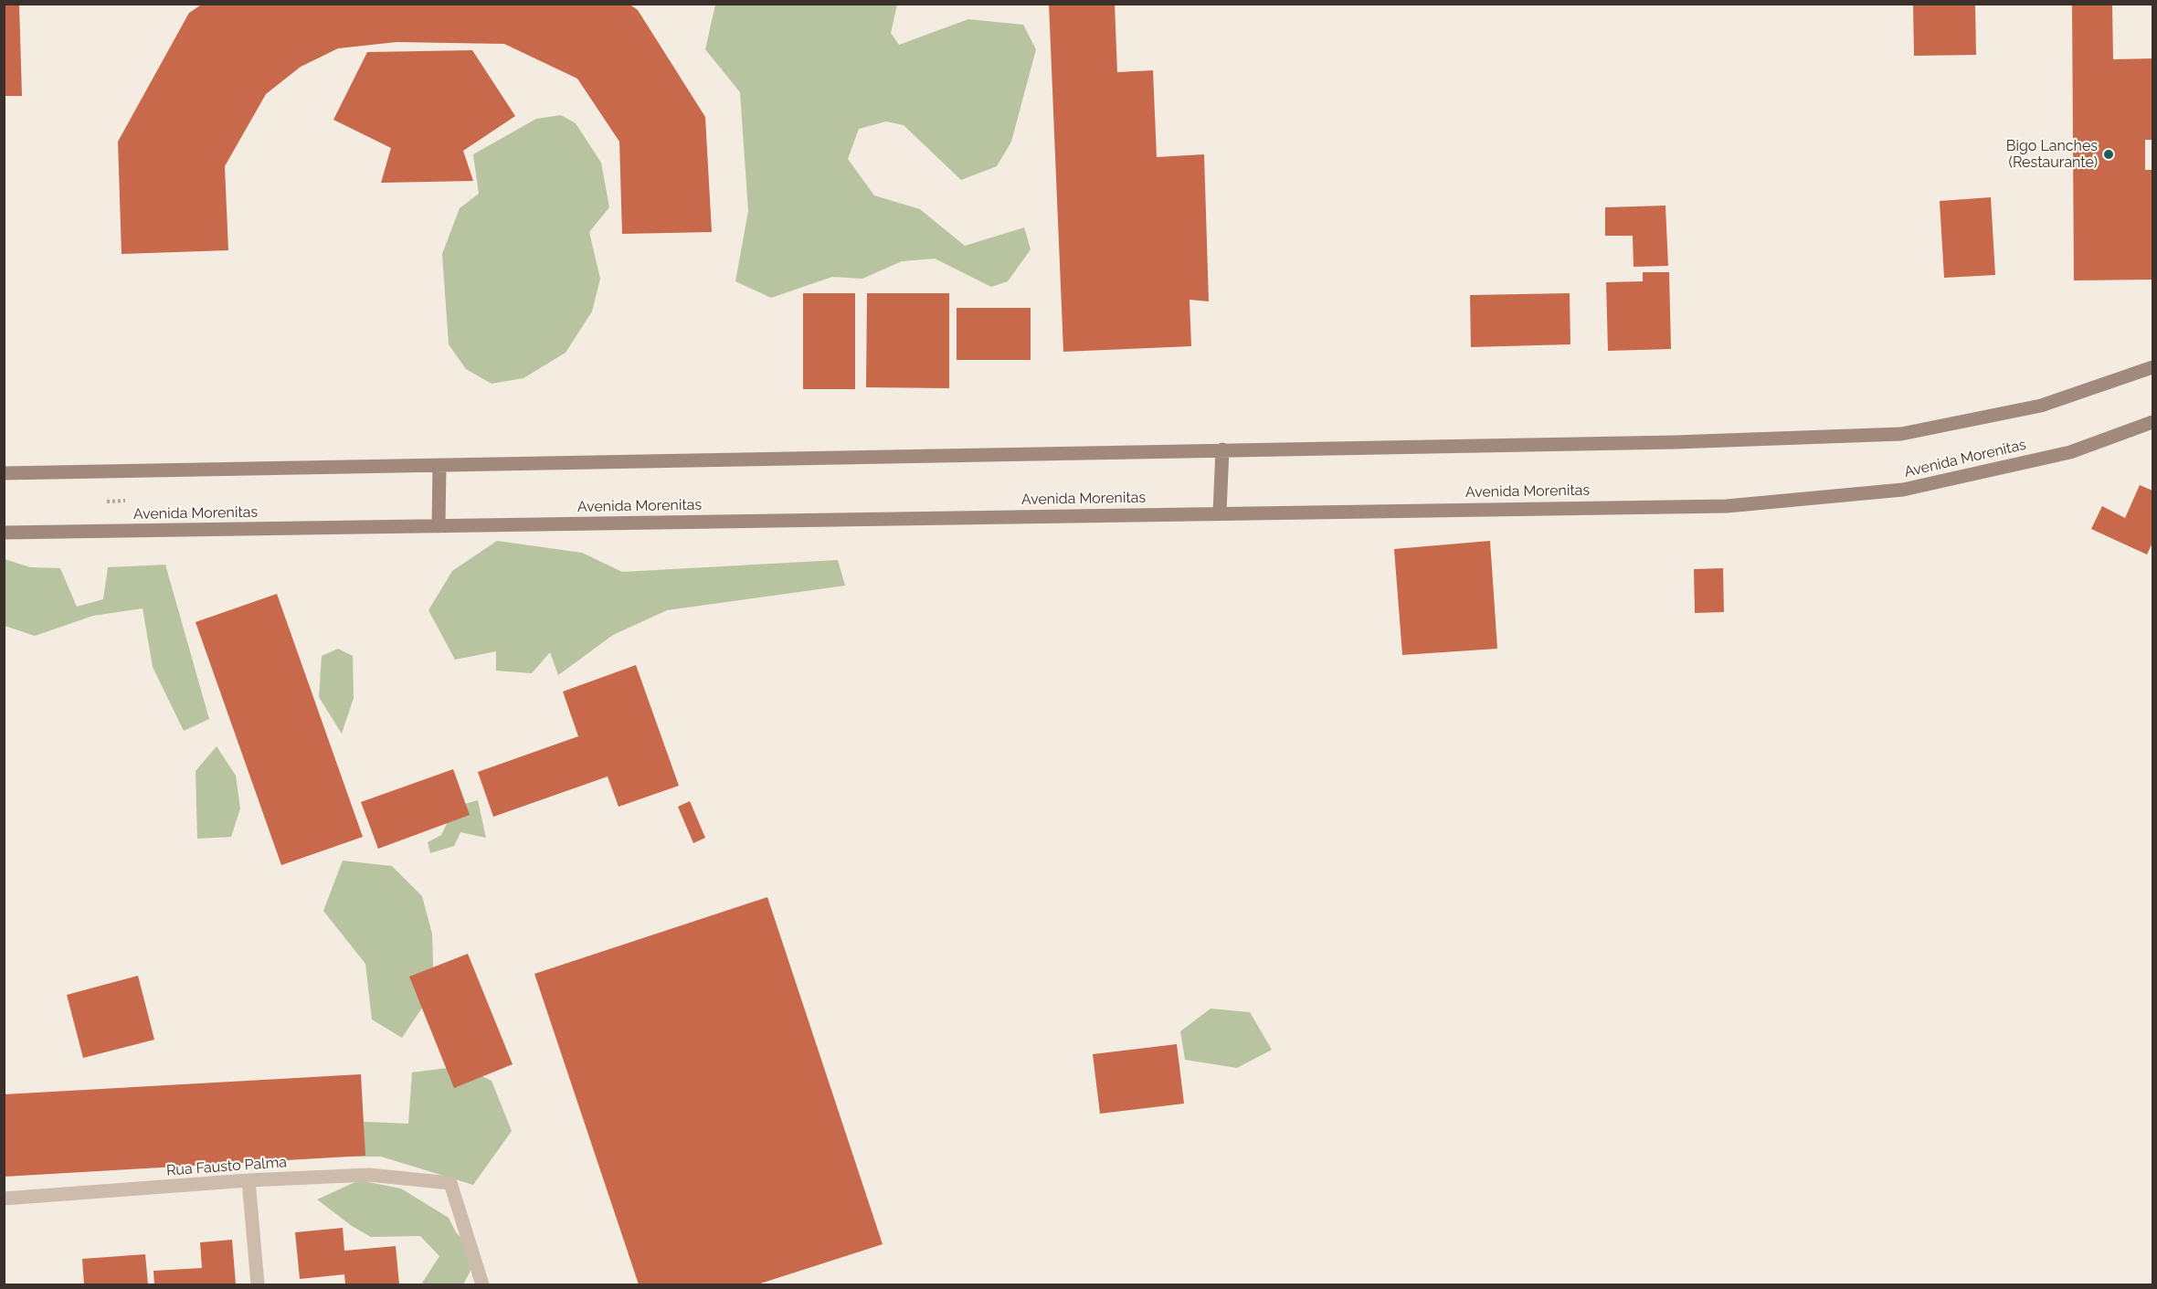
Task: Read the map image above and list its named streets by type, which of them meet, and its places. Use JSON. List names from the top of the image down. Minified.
{"streets":{"main road":["Avenida Morenitas"],"street":["Rua Fausto Palma"]},"places":["Bigo Lanches (Restaurante)"]}
